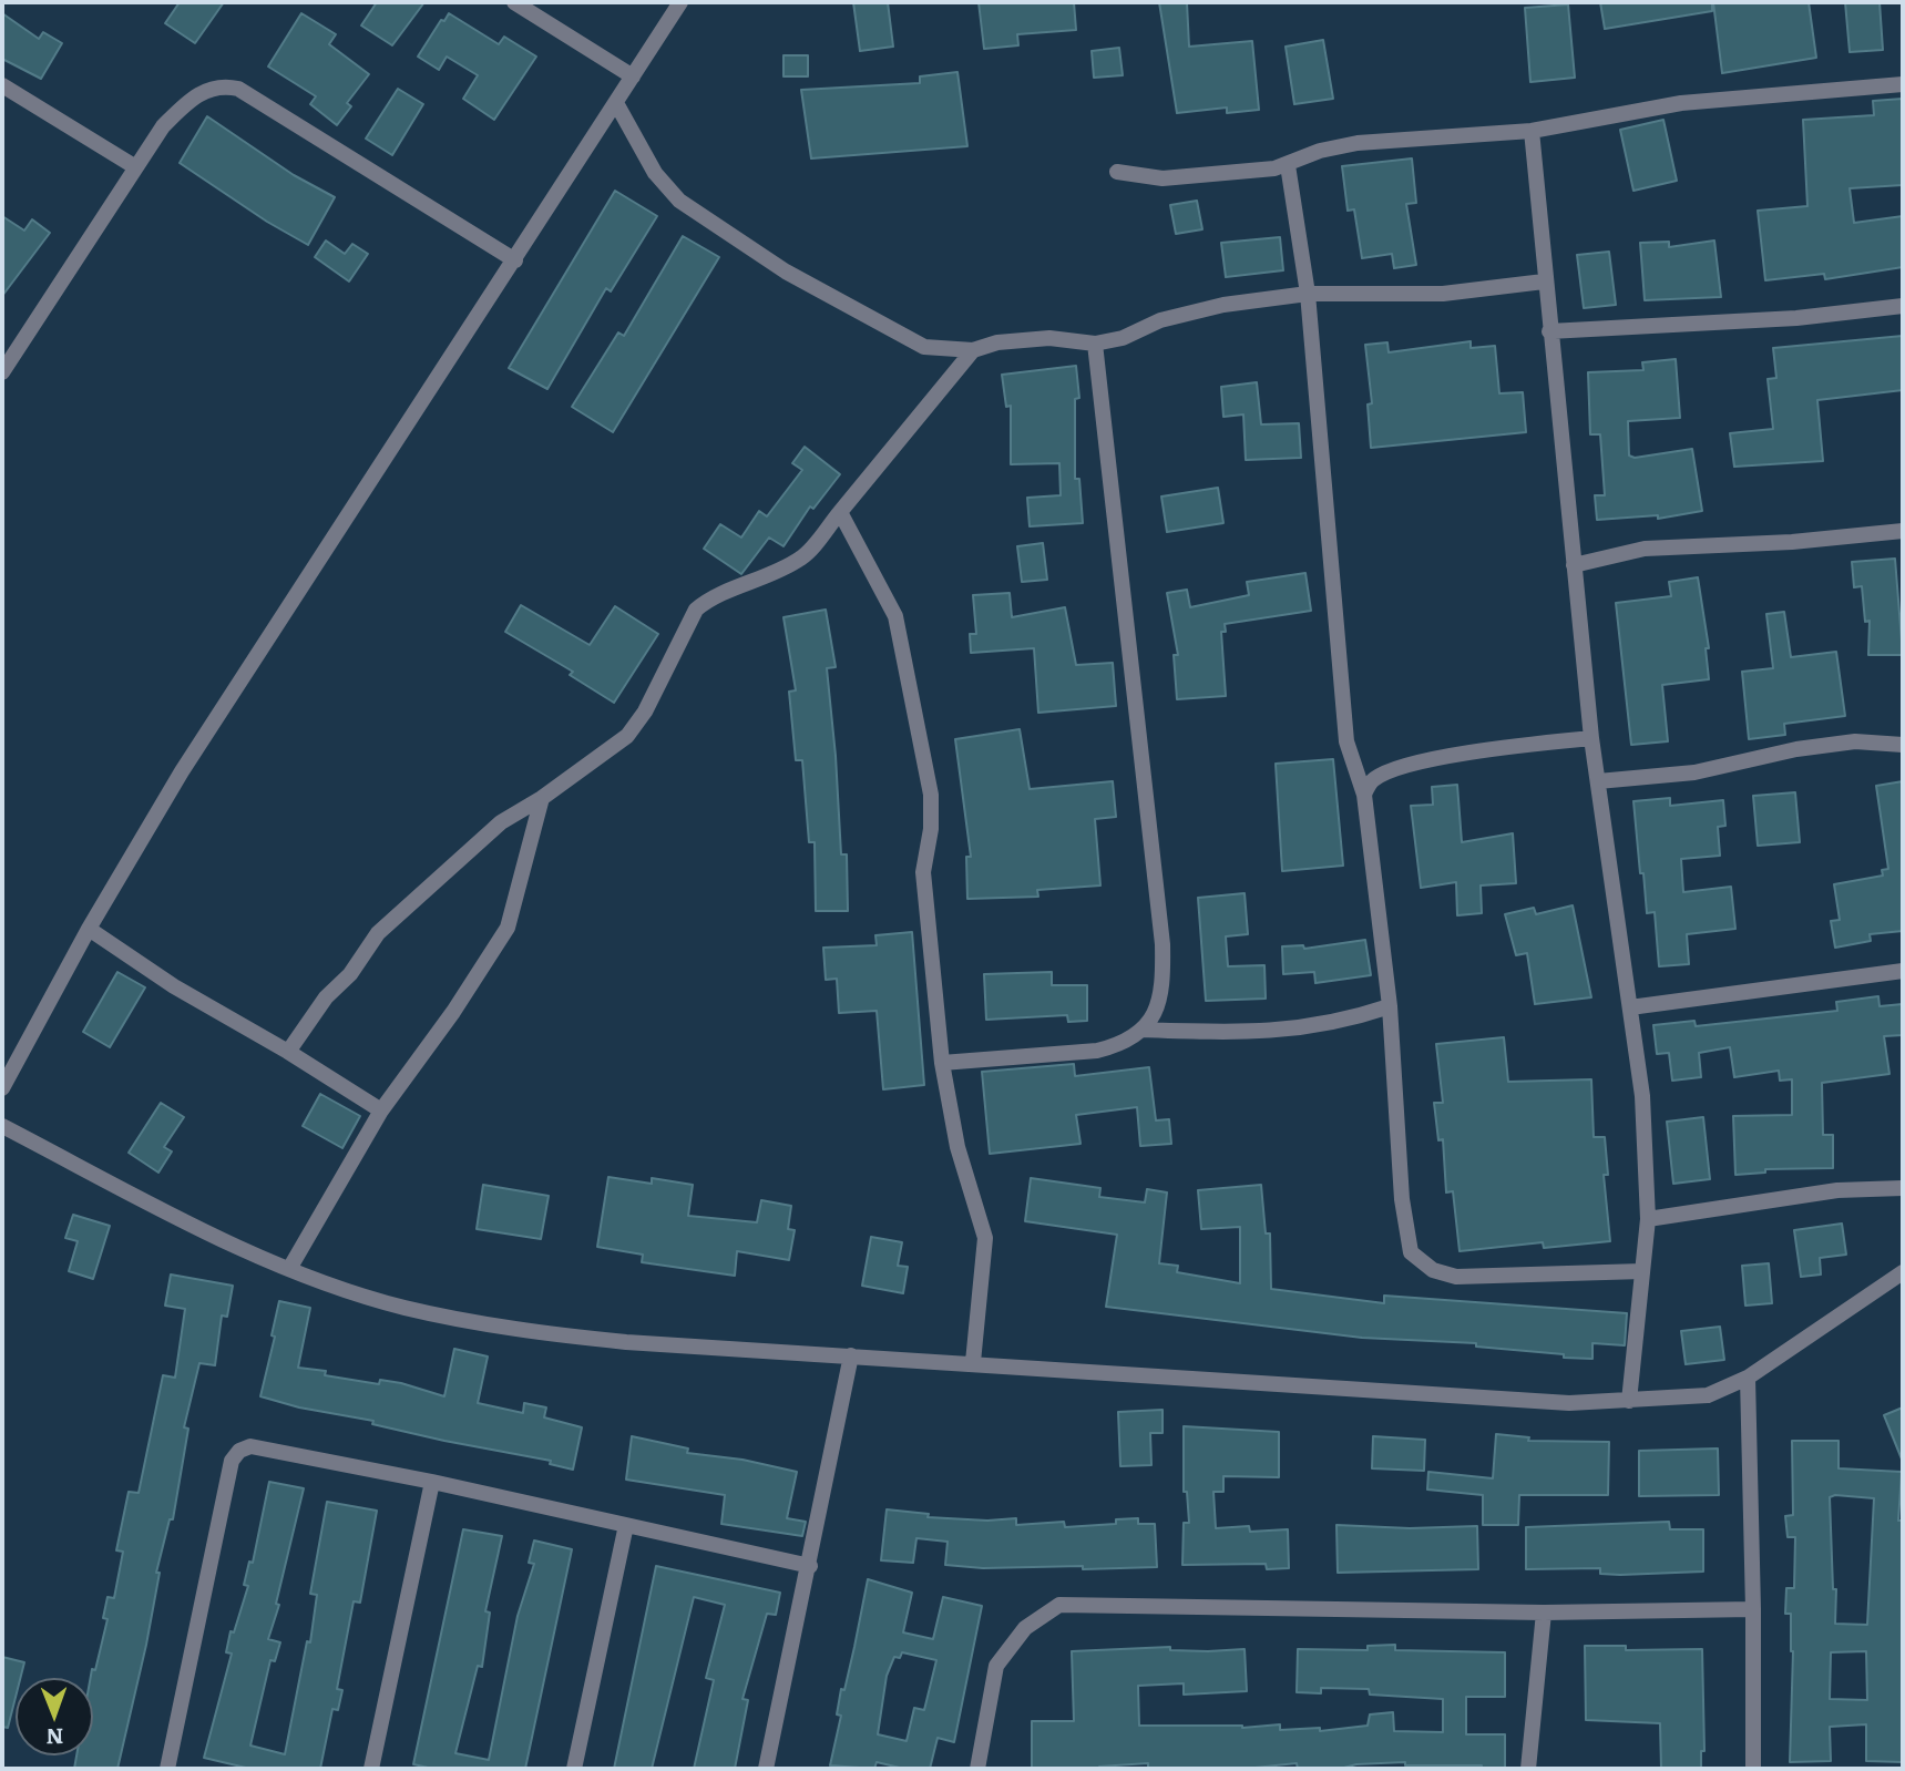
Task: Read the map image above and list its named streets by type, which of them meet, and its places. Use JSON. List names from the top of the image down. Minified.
{"north":"bottom"}
